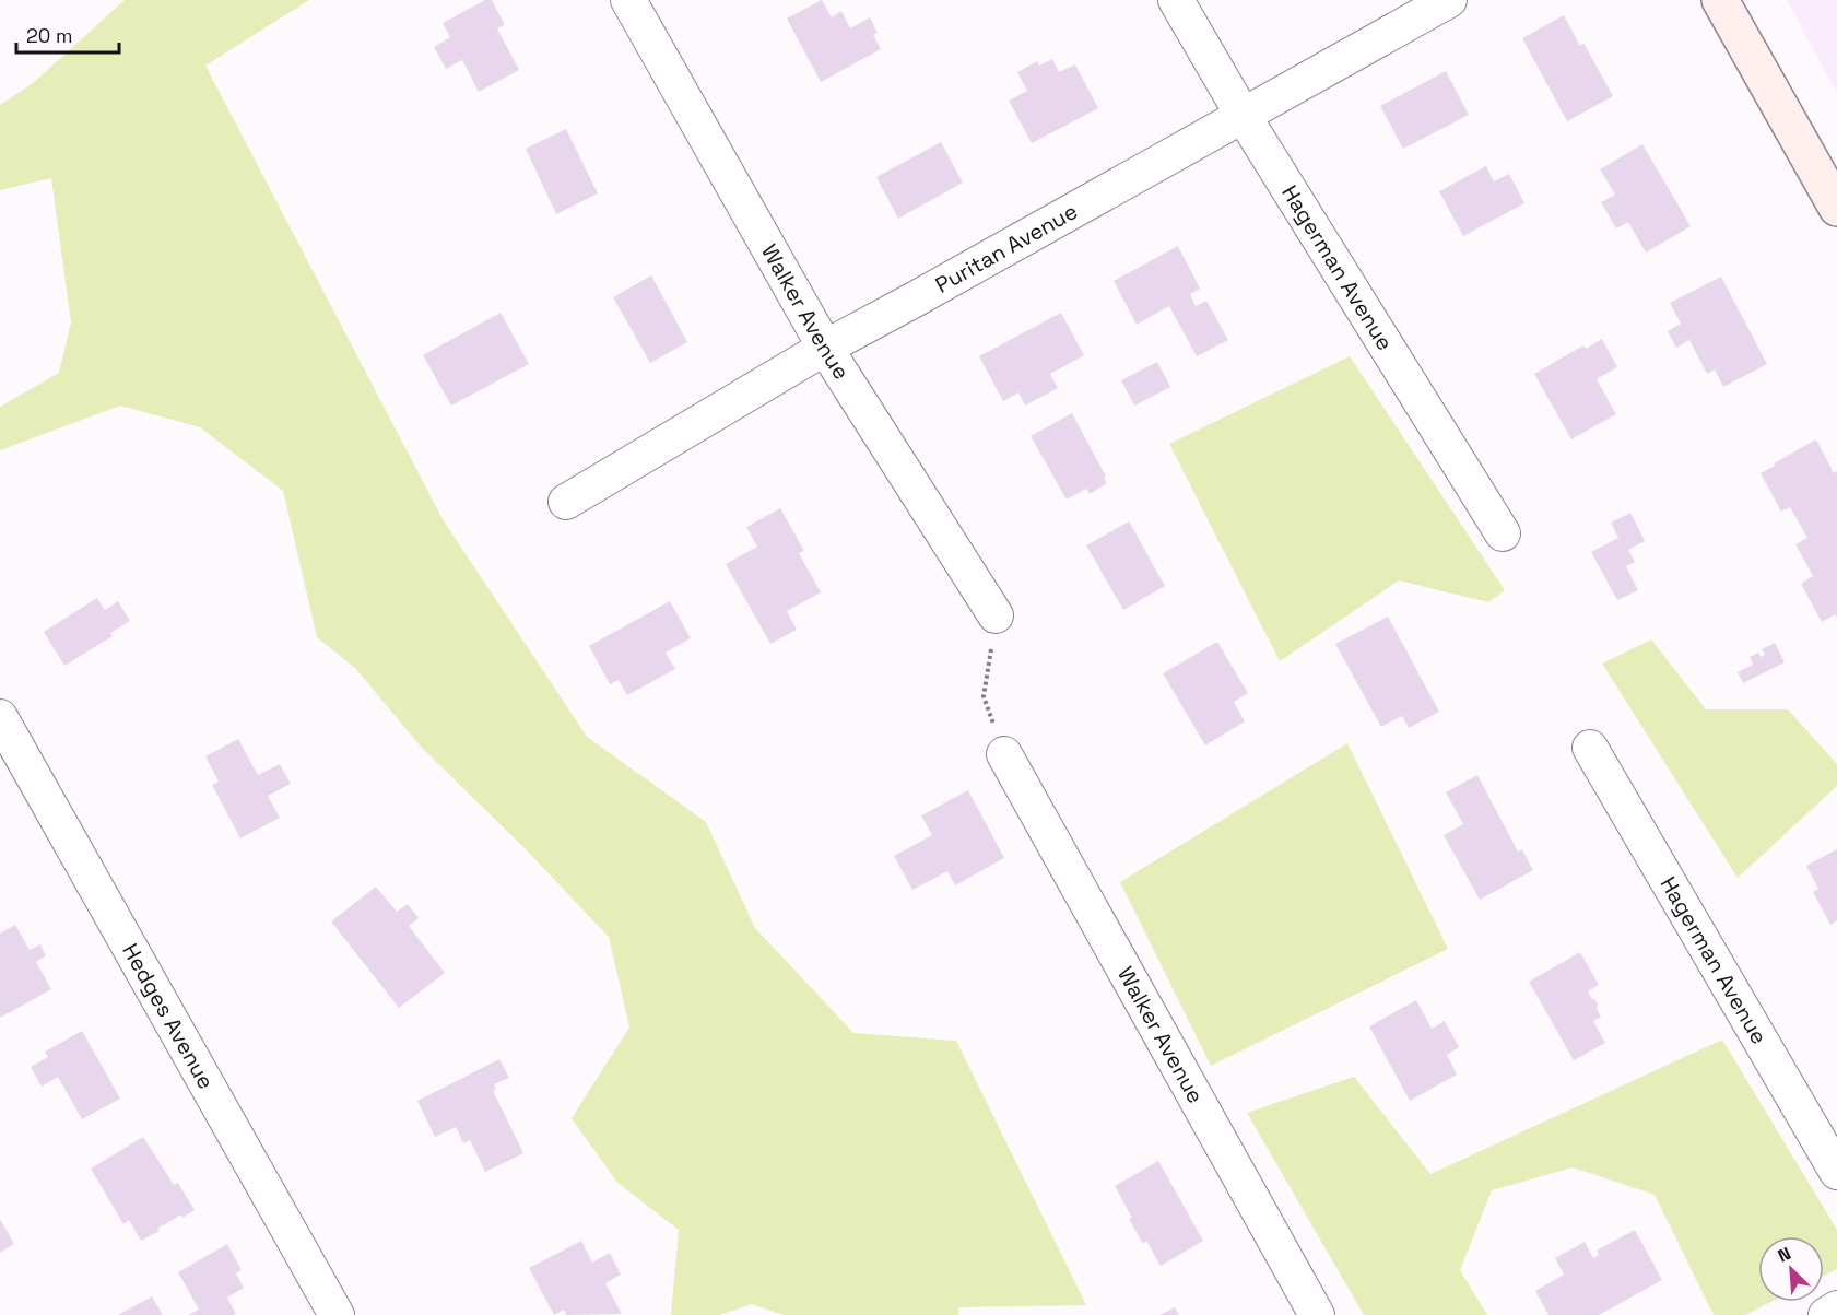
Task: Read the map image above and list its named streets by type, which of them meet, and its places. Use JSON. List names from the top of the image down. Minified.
{"streets":{"street":["Puritan Avenue","Hagerman Avenue","Walker Avenue","Hedges Avenue"]},"crossings":[["Puritan Avenue","Hagerman Avenue"],["Puritan Avenue","Walker Avenue"]],"scale_bar":"20 m","north":"top left"}
